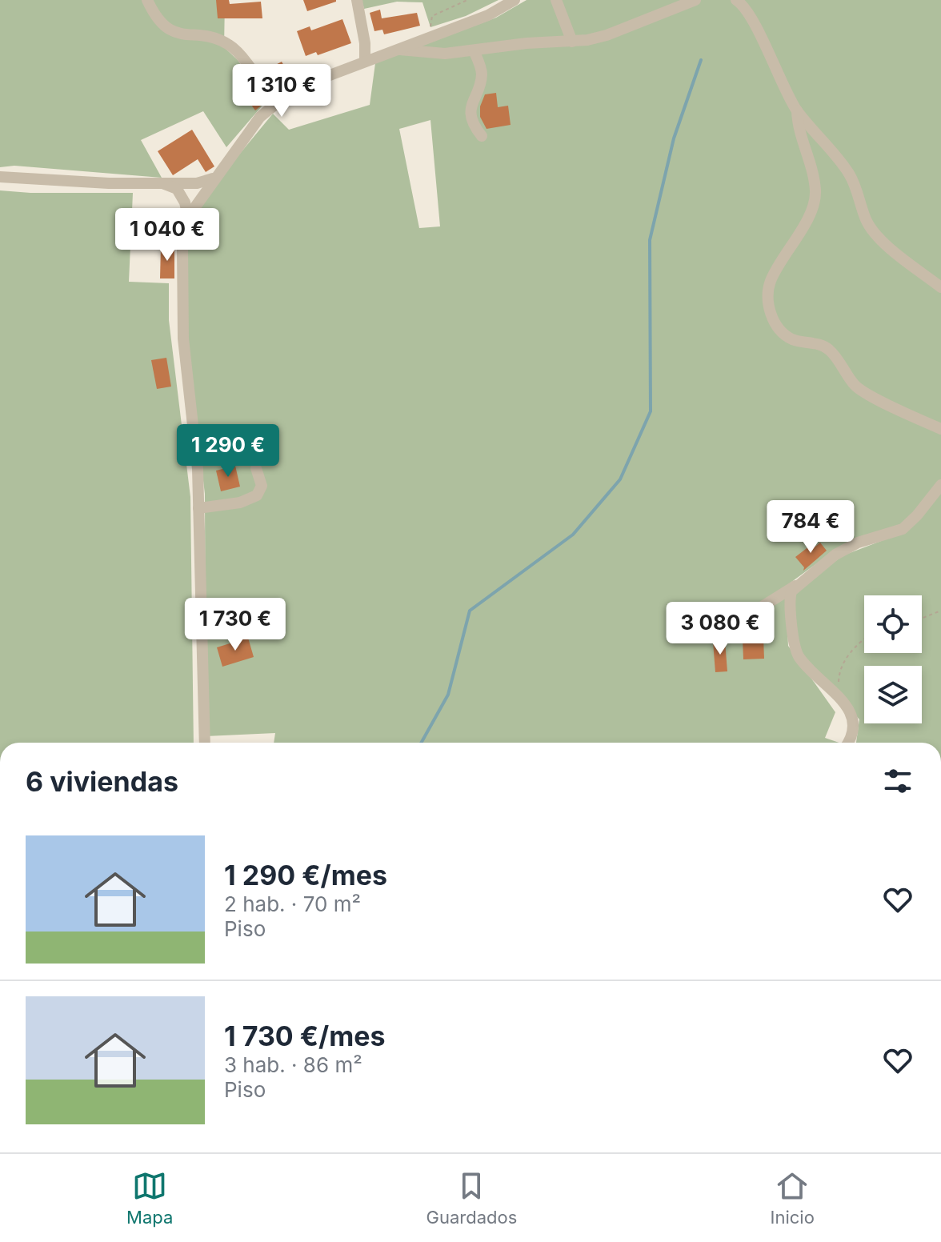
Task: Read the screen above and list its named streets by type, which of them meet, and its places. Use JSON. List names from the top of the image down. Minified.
{"page":{"price":["1 310 €","1 040 €","1 290 €","784 €","1 730 €","3 080 €"],"heading":"6 viviendas","list":[{"name":"1 290 €/mes","note":"2 hab. · 70 m² · Piso"},{"name":"1 730 €/mes","note":"3 hab. · 86 m² · Piso"}],"tabs":["Mapa","Guardados","Inicio"]}}
